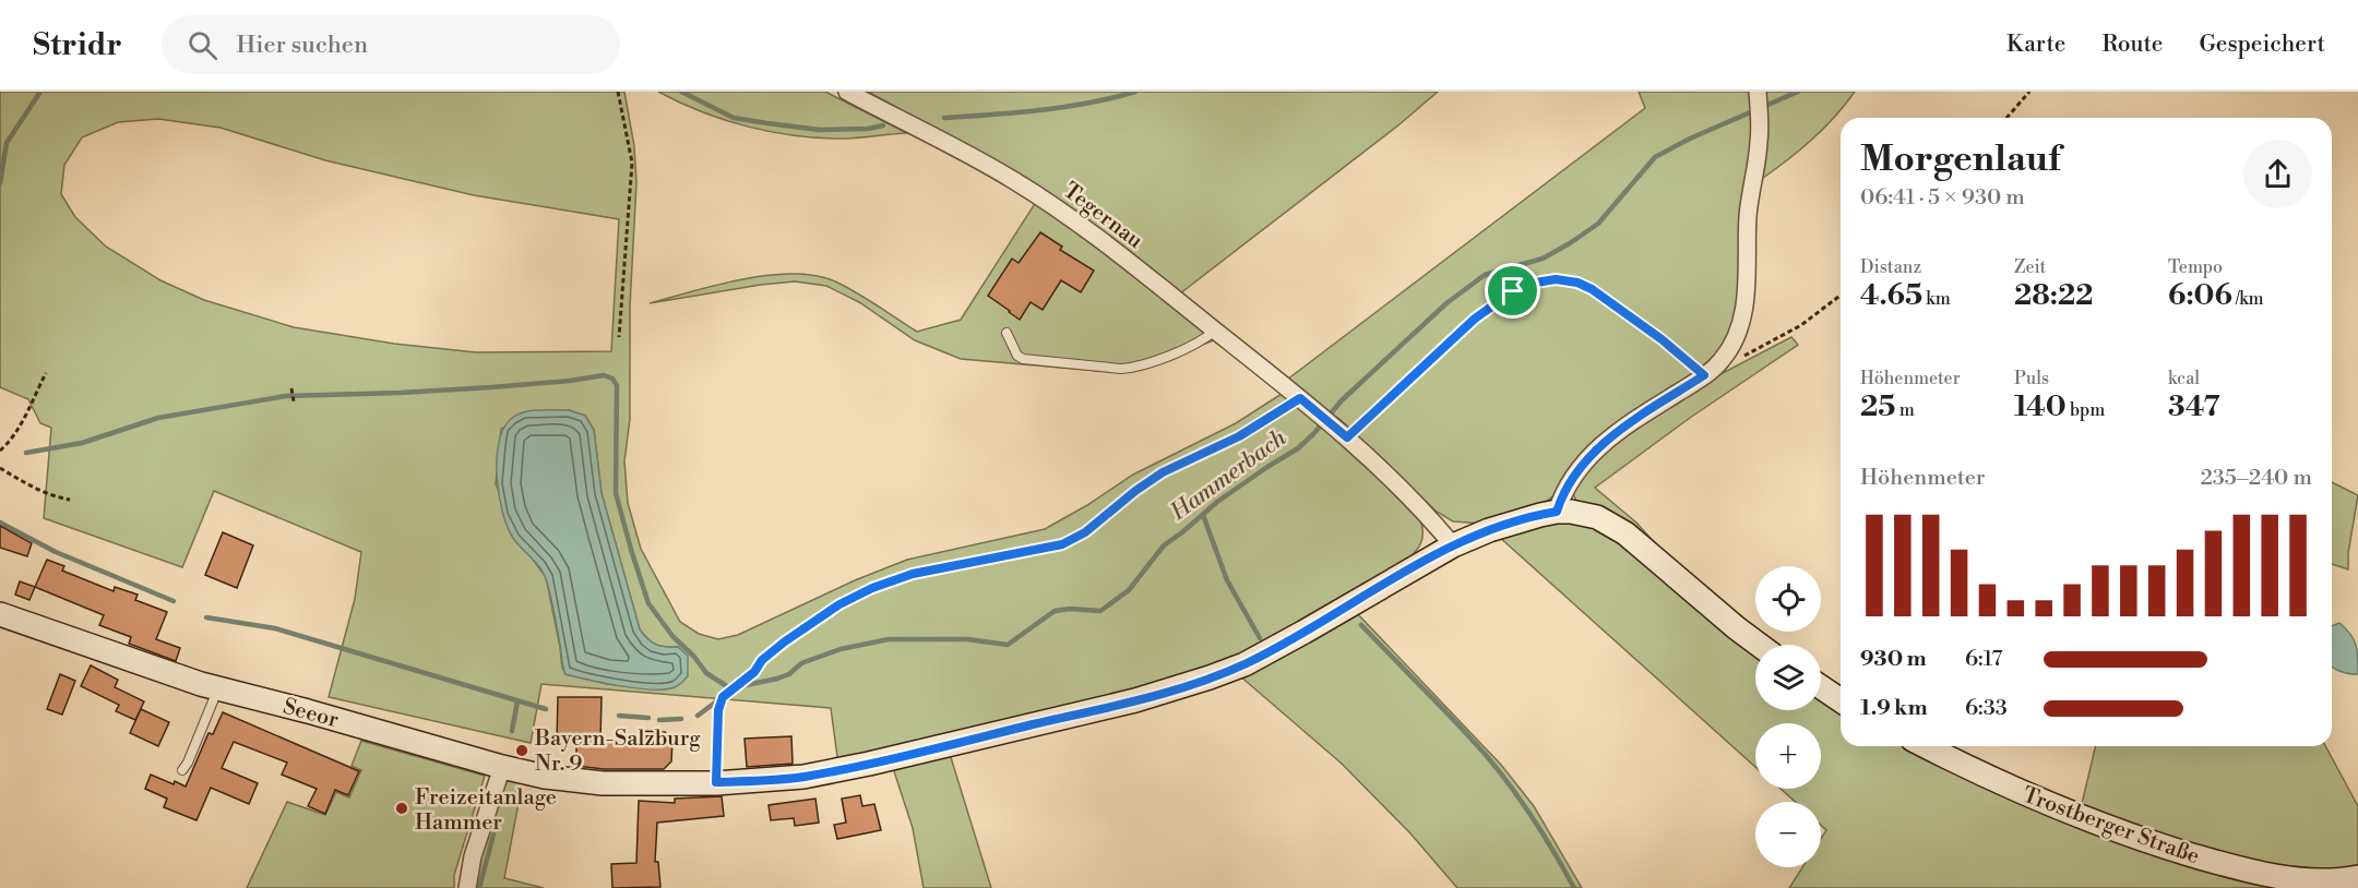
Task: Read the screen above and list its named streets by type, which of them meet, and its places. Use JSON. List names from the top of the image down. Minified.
{"streets":{"main road":["Seeor","Trostberger Straße"],"street":["Tegernau"]},"crossings":[["Tegernau","Seeor"]],"water":["Hammerbach"],"places":["Bayern-Salzburg Nr. 9","Freizeitanlage Hammer"],"page":{"header":"Stridr","search":"Hier suchen","nav":["Karte","Route","Gespeichert"],"heading":["Morgenlauf","06:41 · 5 × 930 m"],"stats":[["Distanz","4.65 km"],["Zeit","28:22"],["Tempo","6:06 /km"],["Höhenmeter","25 m"],["Puls","140 bpm"],["kcal","347"]],"chart":["Höhenmeter","235–240 m"],"map_buttons":["+","−"],"list":[{"name":"930 m","note":"6:17"},{"name":"1.9 km","note":"6:33"}]}}
